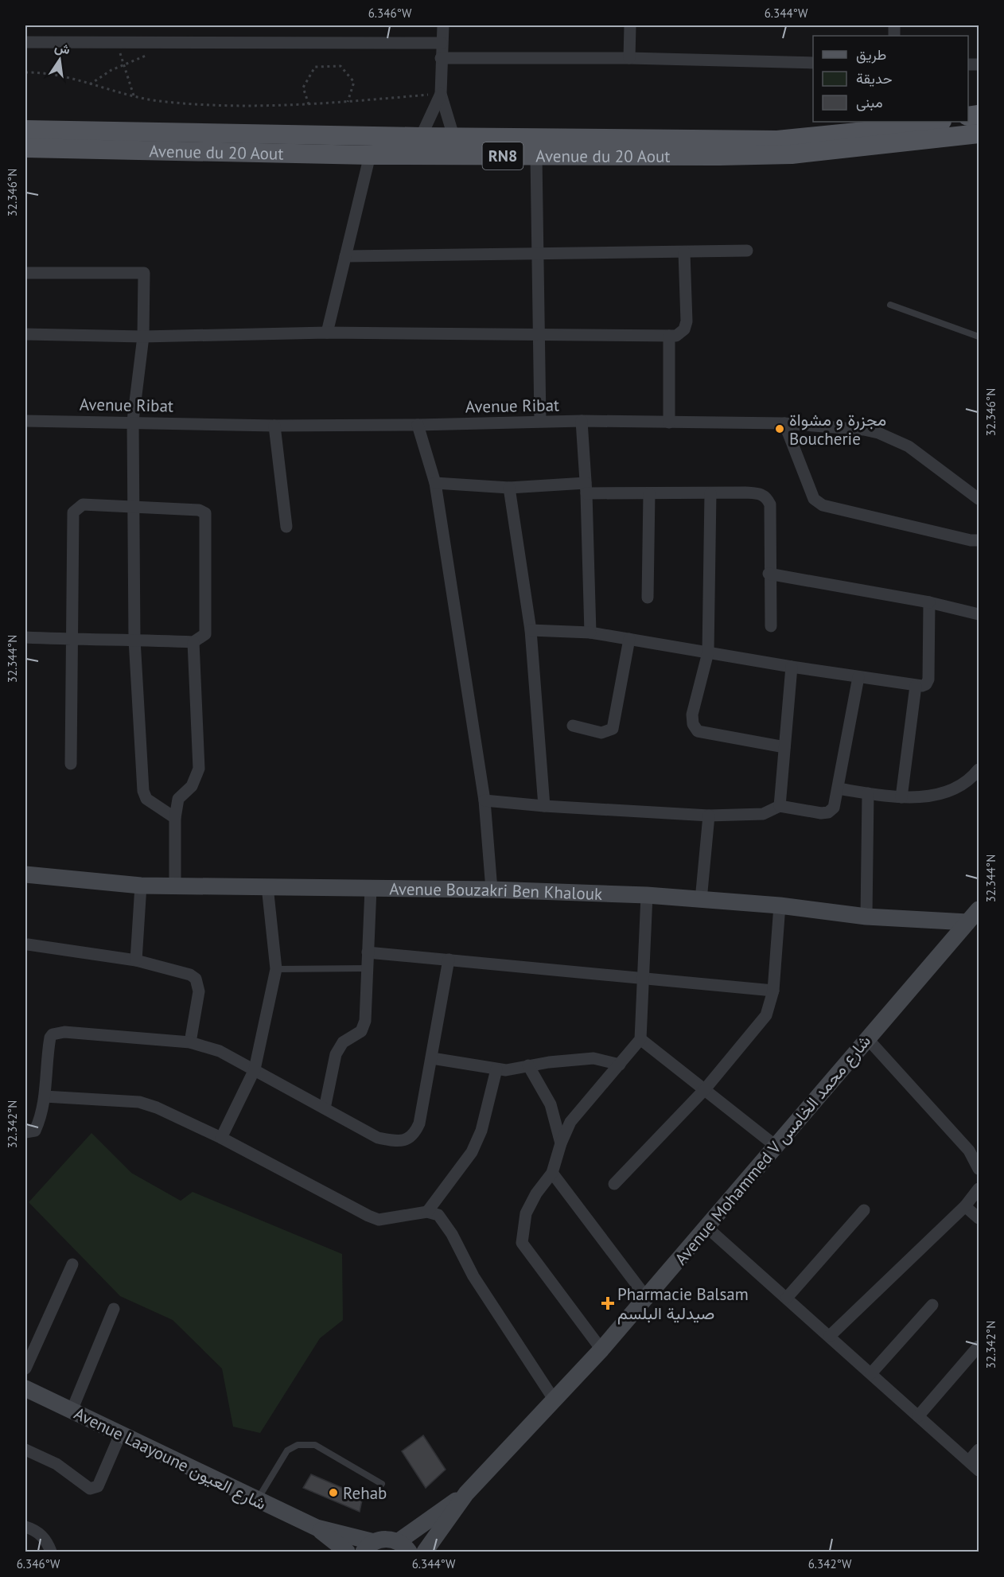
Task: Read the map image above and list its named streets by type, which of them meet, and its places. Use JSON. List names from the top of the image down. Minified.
{"streets":{"main road":["Avenue du 20 Aout","RN8"],"street":["Avenue Ribat","Avenue Bouzakri Ben Khalouk","Avenue Mohammed V شارع محمد الخامس","Avenue Laayoune شارع العيون"]},"crossings":[["Avenue Bouzakri Ben Khalouk","Avenue Mohammed V شارع محمد الخامس"]],"places":{"other":["مجزرة و مشواة Boucherie","Rehab"],"health":["Pharmacie Balsam صيدلية البلسم"]},"legend":["طريق","حديقة","مبنى"],"north":"top","coordinates":["6.346°W","6.344°W","32.346°N","32.344°N","32.342°N","6.342°W"]}
